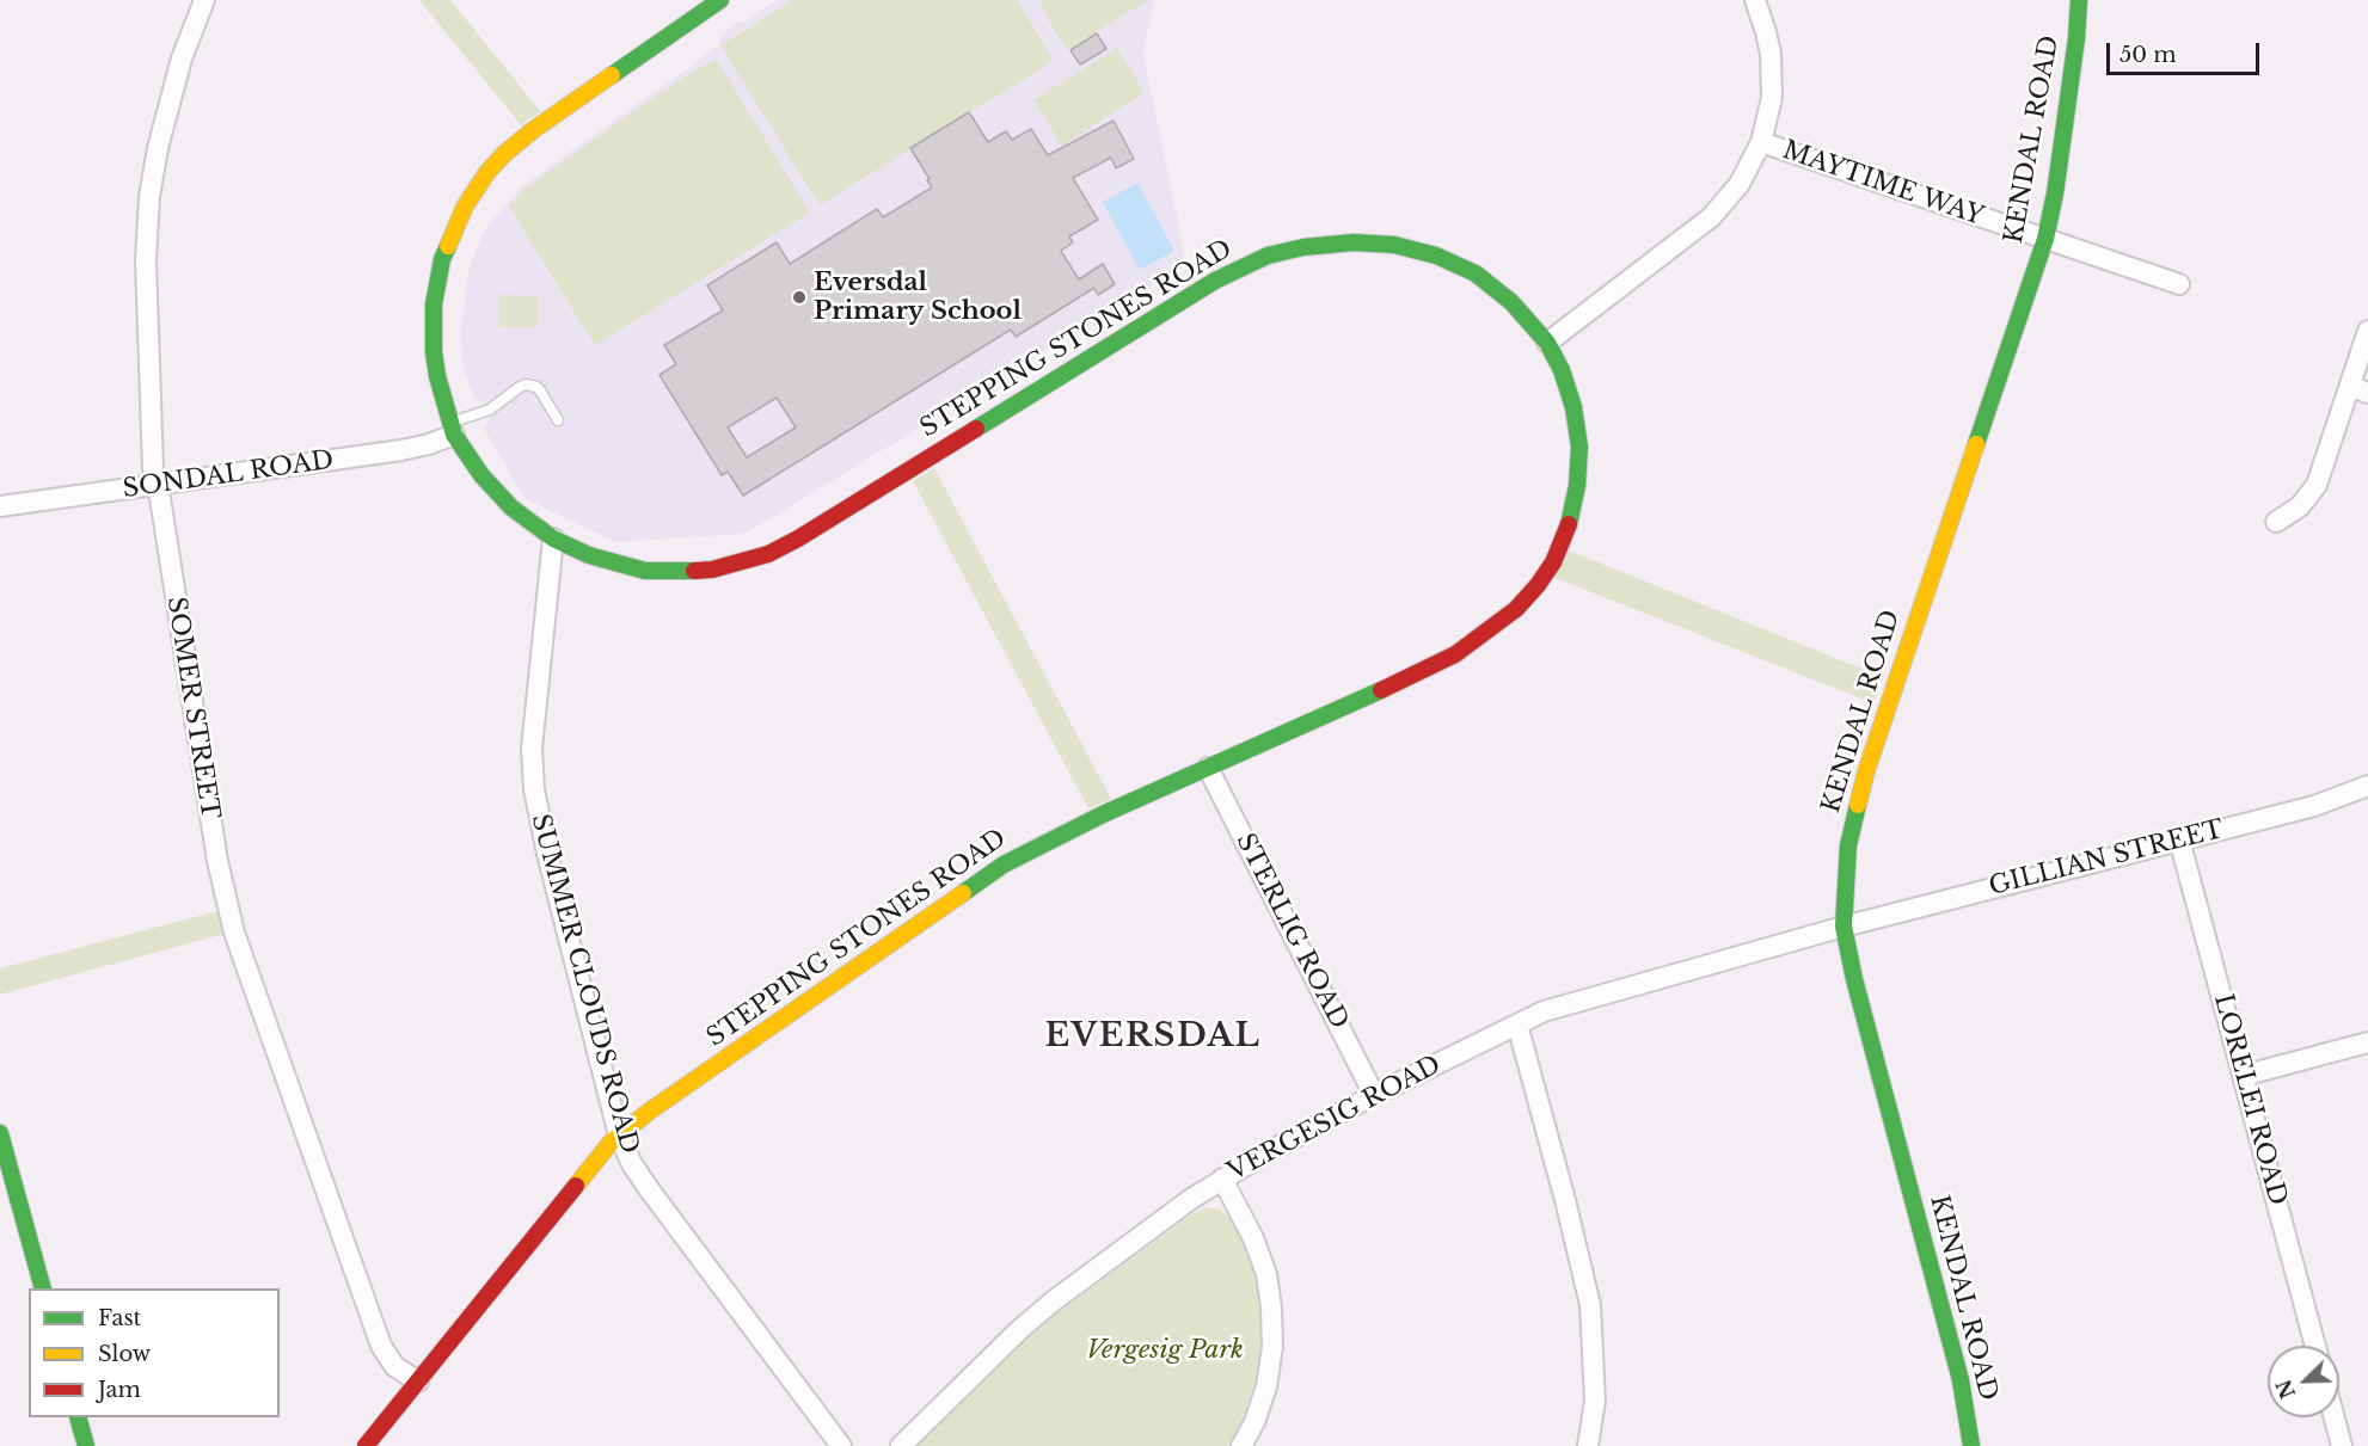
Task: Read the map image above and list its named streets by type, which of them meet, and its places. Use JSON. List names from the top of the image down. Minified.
{"streets":{"street":["KENDAL ROAD","MAYTIME WAY","STEPPING STONES ROAD","SONDAL ROAD","SOMER STREET","GILLIAN STREET","STERLIG ROAD","SUMMER CLOUDS ROAD","LORELEI ROAD","VERGESIG ROAD"]},"crossings":[["KENDAL ROAD","MAYTIME WAY"],["KENDAL ROAD","GILLIAN STREET"],["KENDAL ROAD","VERGESIG ROAD"],["STEPPING STONES ROAD","SONDAL ROAD"],["STEPPING STONES ROAD","SOMER STREET"],["STEPPING STONES ROAD","STERLIG ROAD"],["STEPPING STONES ROAD","SUMMER CLOUDS ROAD"],["SONDAL ROAD","SOMER STREET"],["GILLIAN STREET","LORELEI ROAD"],["GILLIAN STREET","VERGESIG ROAD"],["STERLIG ROAD","VERGESIG ROAD"]],"districts":["EVERSDAL"],"parks":["Vergesig Park"],"places":["Eversdal Primary School"],"legend":["Fast","Slow","Jam"],"scale_bar":"50 m","north":"bottom left"}
